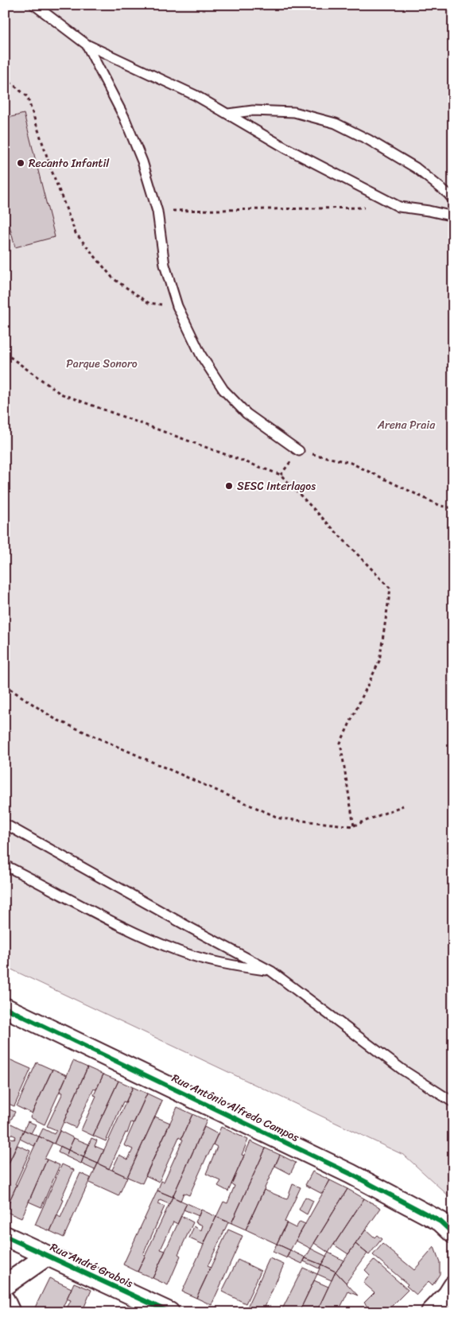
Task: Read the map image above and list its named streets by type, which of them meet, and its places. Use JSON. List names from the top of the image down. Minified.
{"streets":{"street":["Rua Antônio Alfredo Campos","Rua André Grabois"]},"parks":["Parque Sonoro","Arena Praia"],"places":["Recanto Infantil","SESC Interlagos"]}
